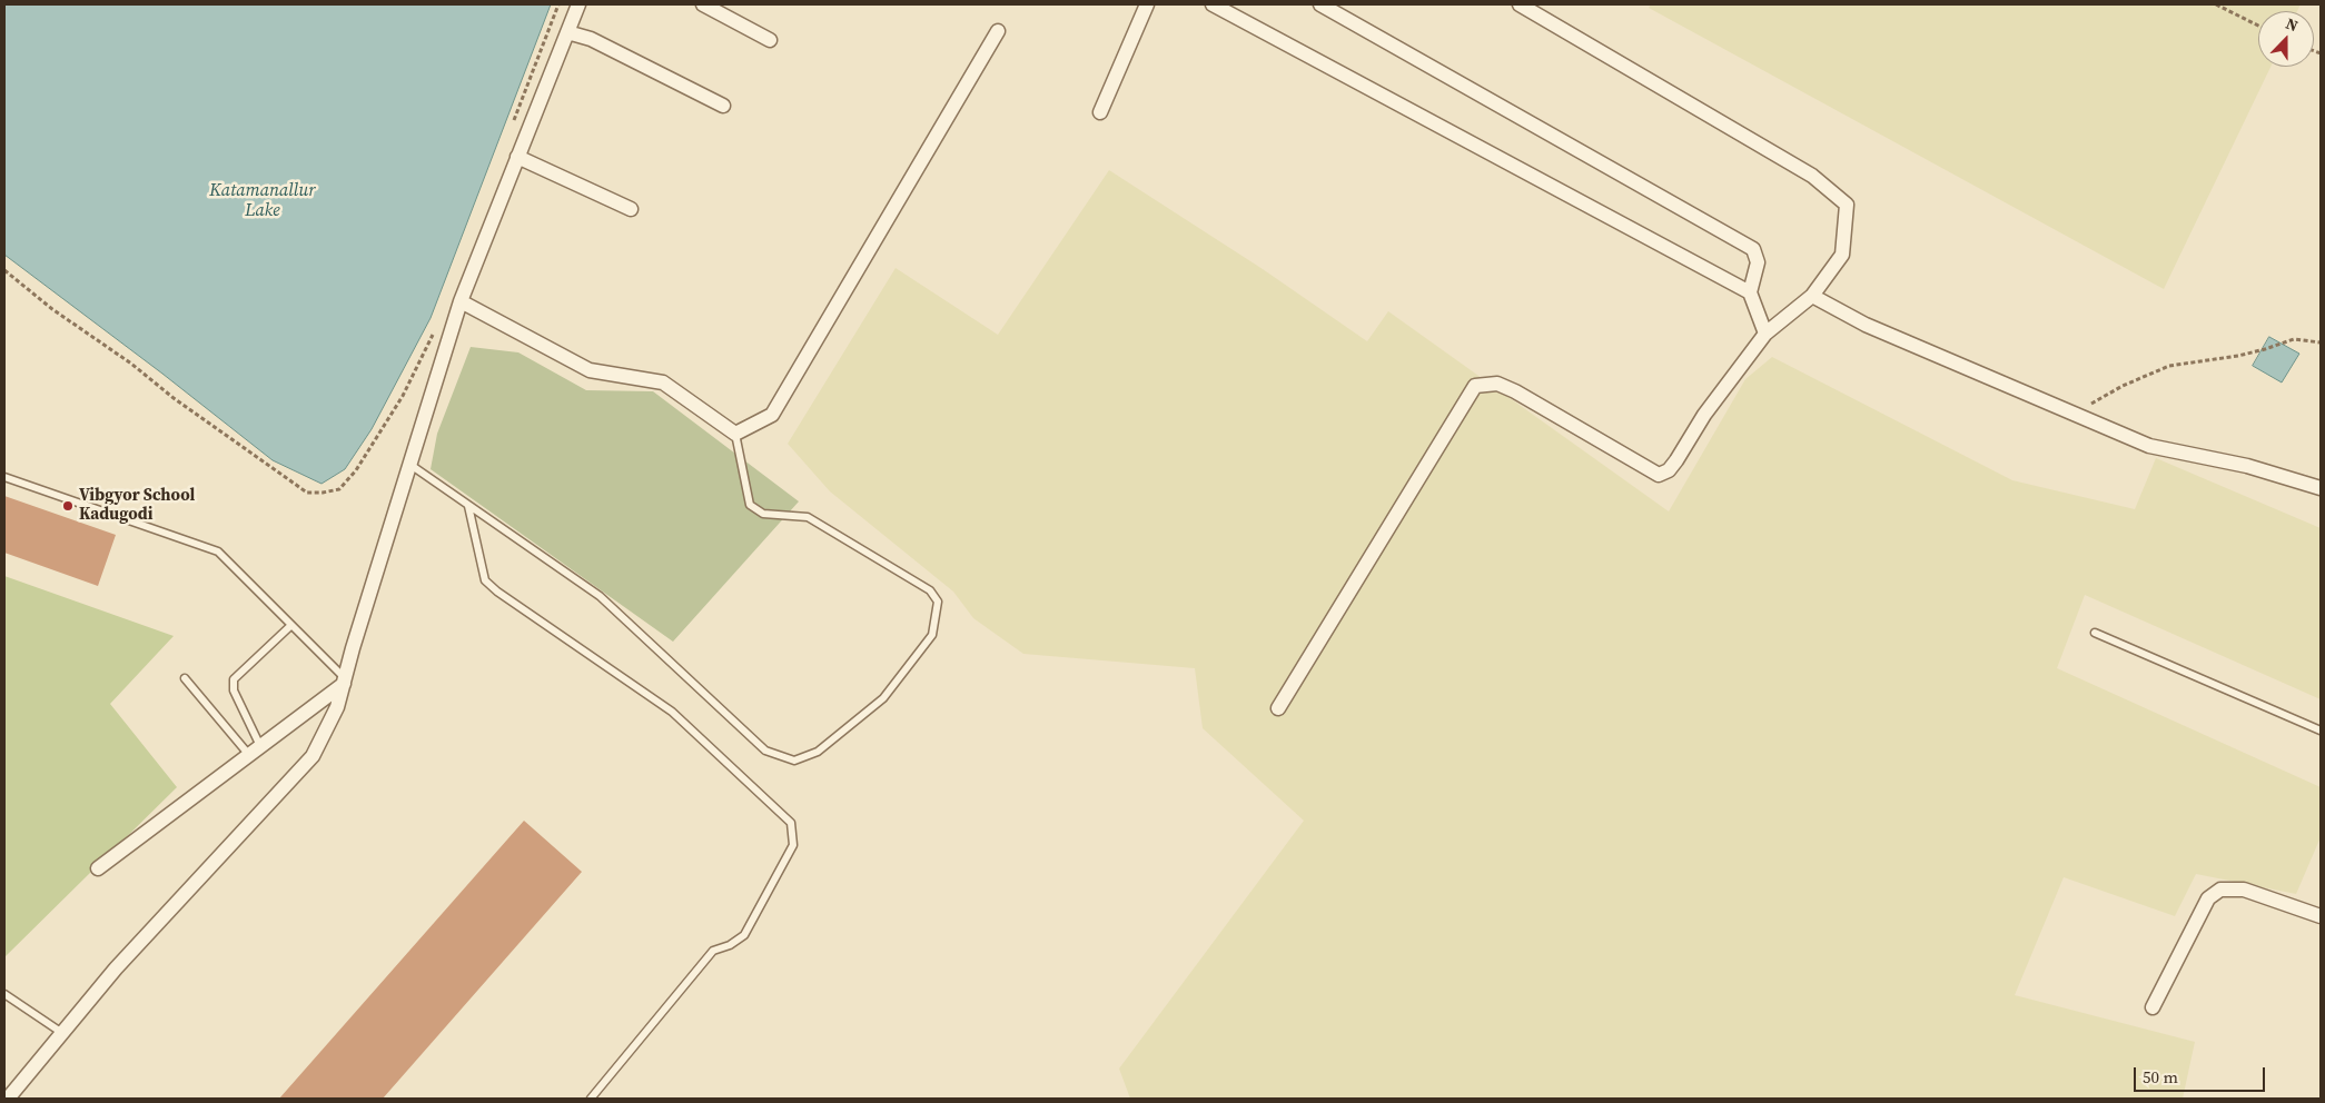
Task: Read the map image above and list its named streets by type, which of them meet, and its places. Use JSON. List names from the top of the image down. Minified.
{"water":["Katamanallur Lake"],"places":["Vibgyor School Kadugodi"],"scale_bar":"50 m","north":"top"}
